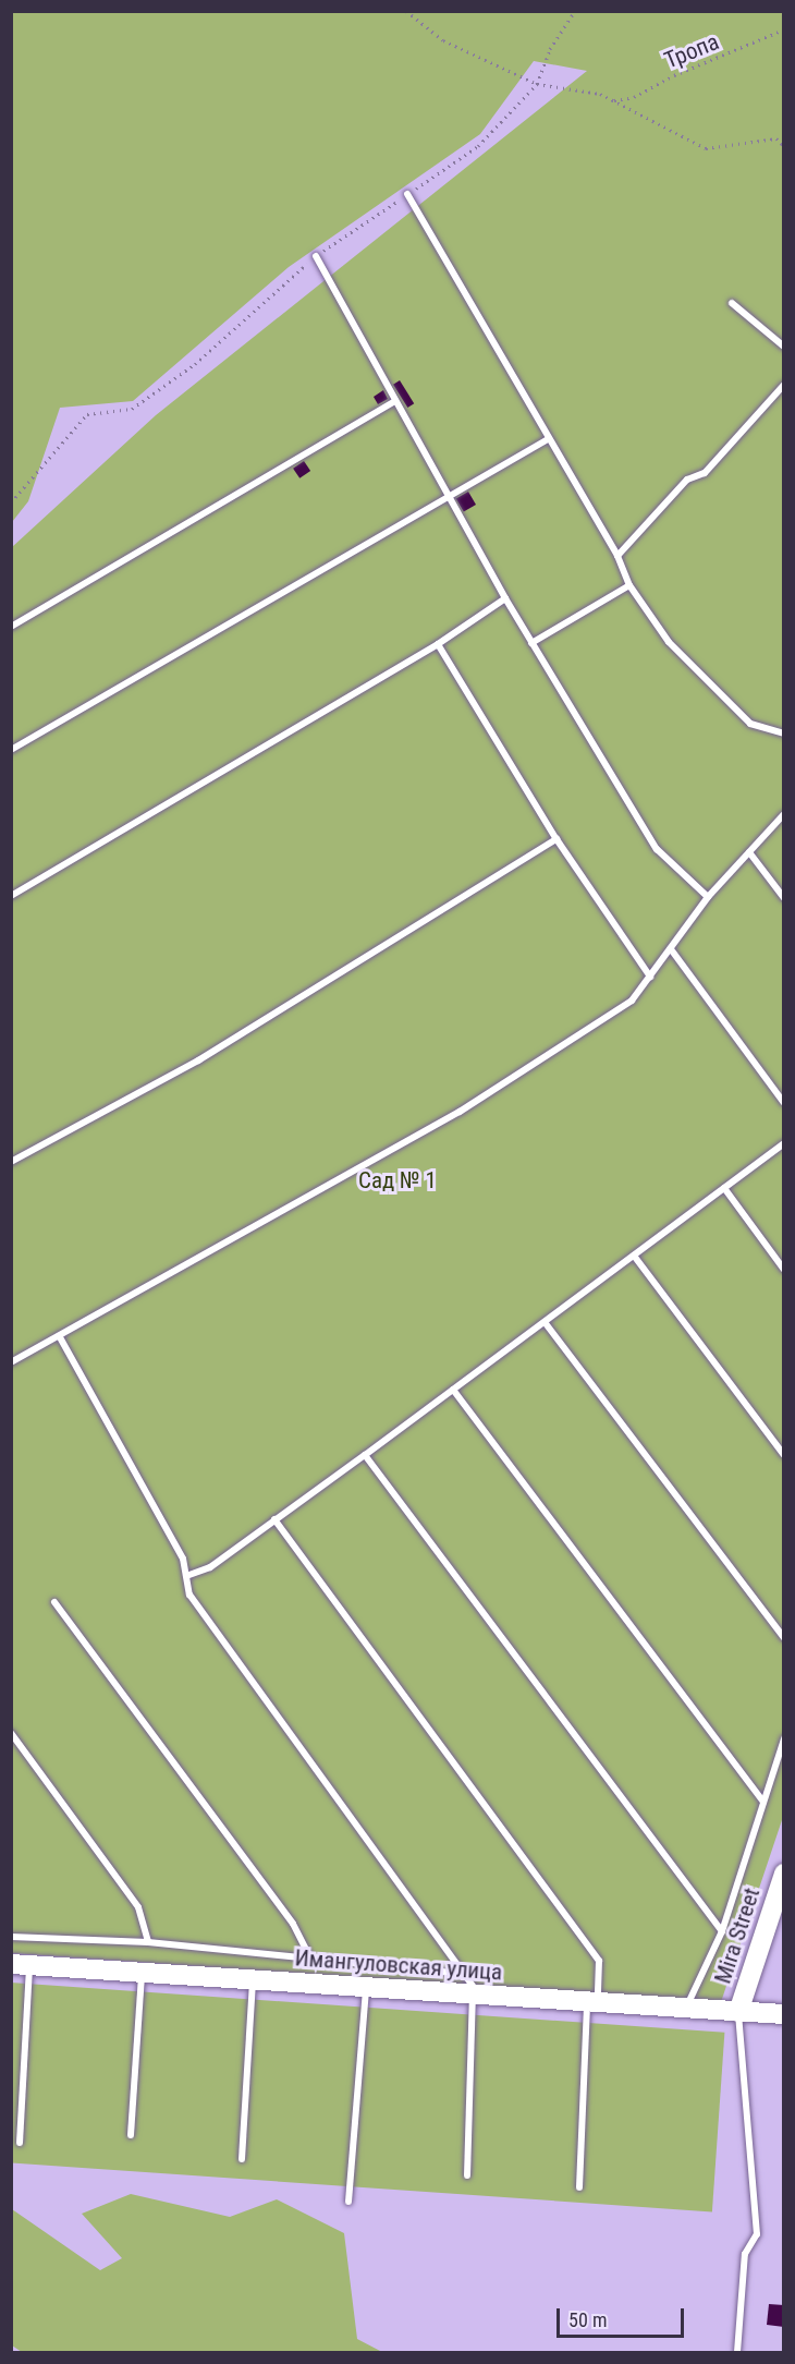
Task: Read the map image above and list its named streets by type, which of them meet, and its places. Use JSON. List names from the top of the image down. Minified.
{"streets":{"street":["Mira Street","Имангуловская улица"],"path":["Тропа"]},"crossings":[["Mira Street","Имангуловская улица"]],"parks":["Сад № 1"],"scale_bar":"50 m"}
